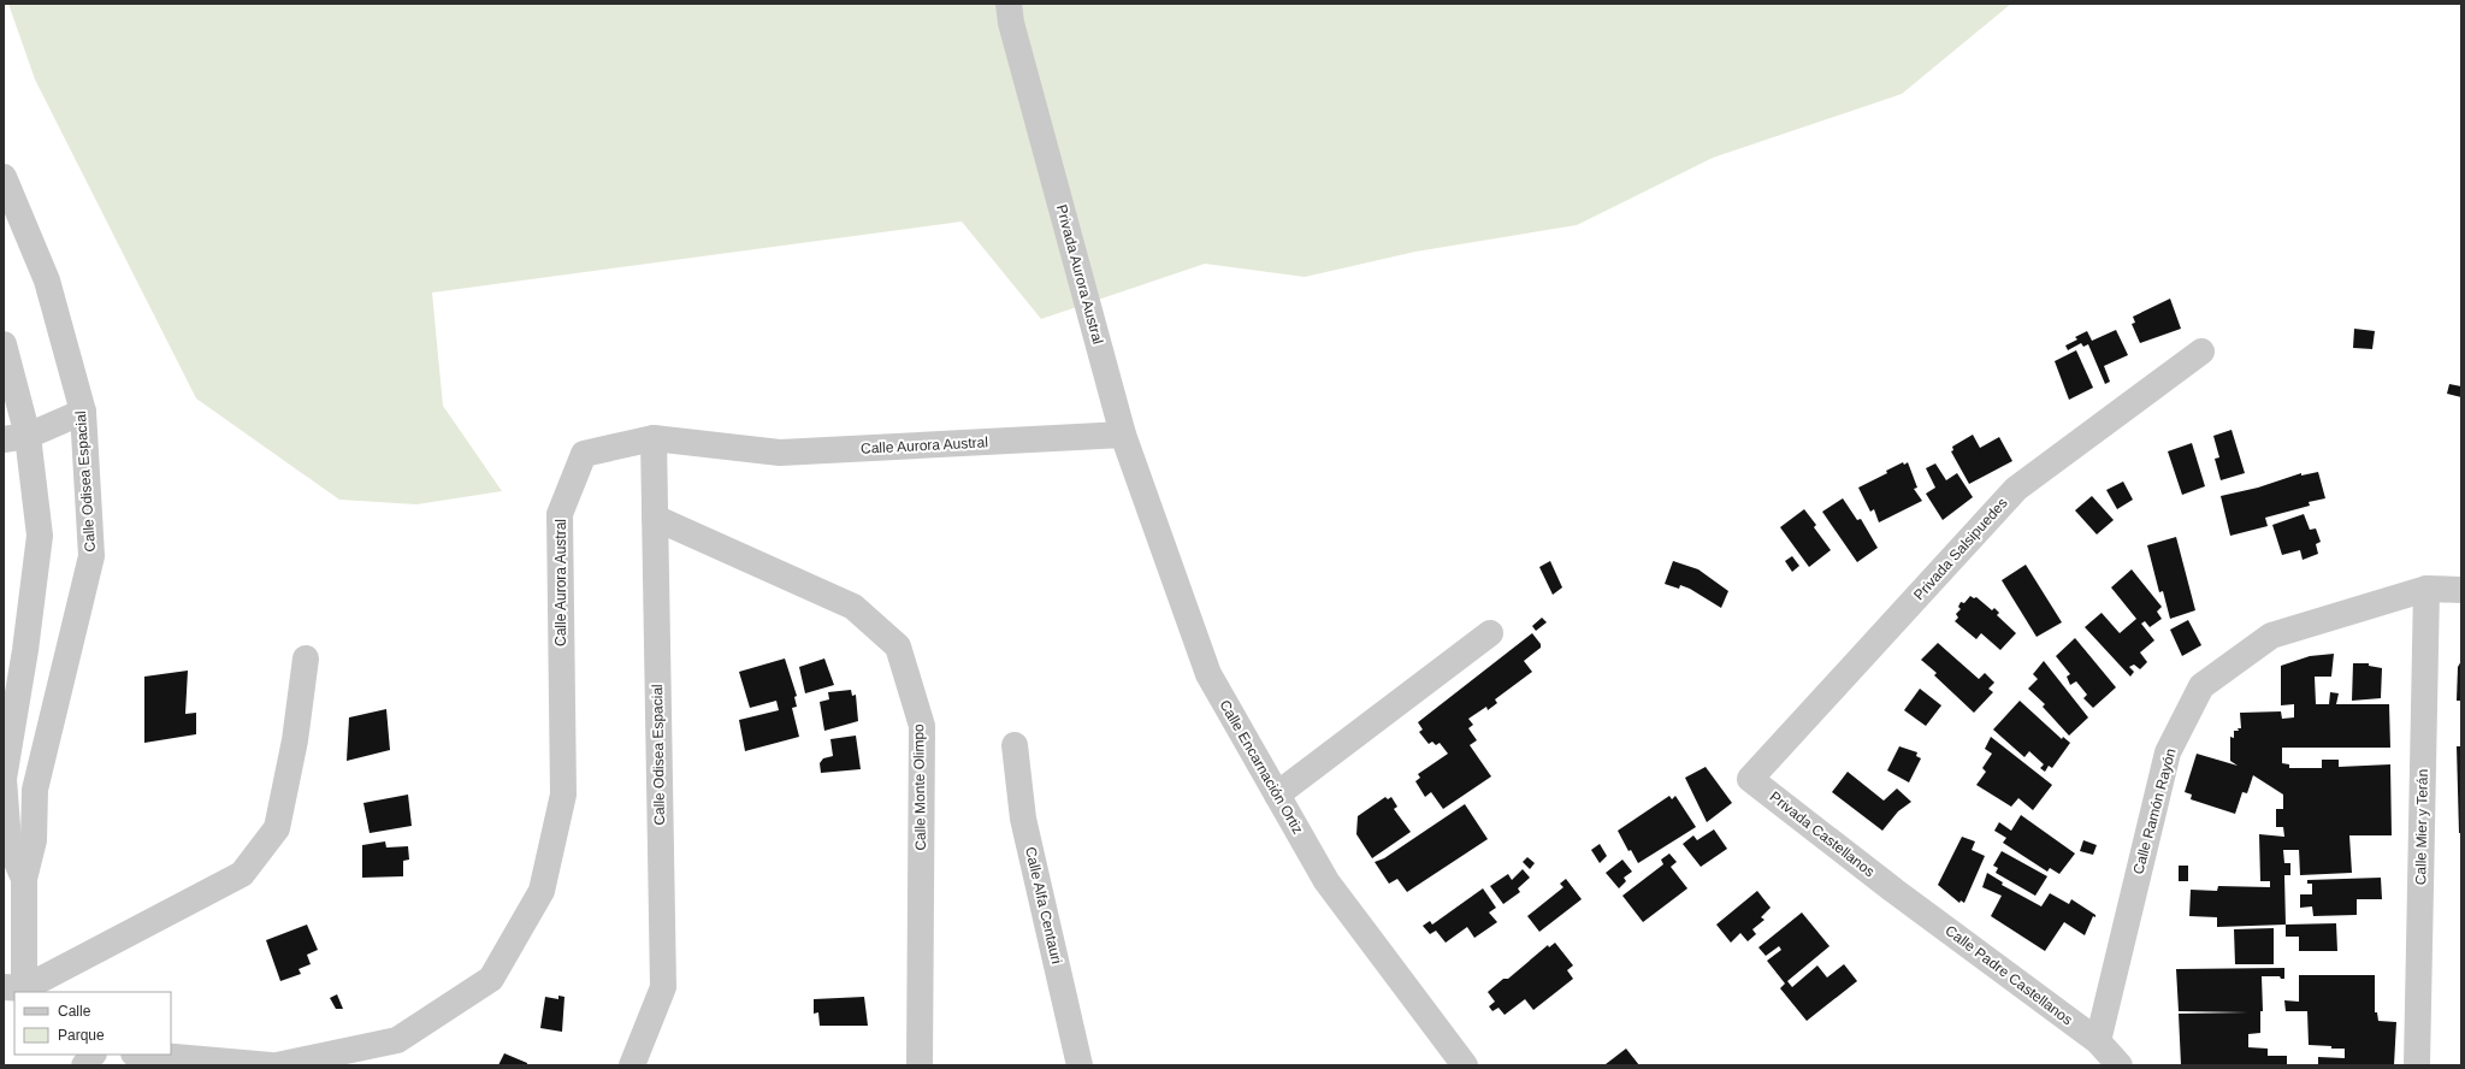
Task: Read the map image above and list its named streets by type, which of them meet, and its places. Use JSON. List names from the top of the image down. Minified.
{"streets":{"street":["Privada Aurora Austral","Calle Aurora Austral","Calle Odisea Espacial","Privada Salsipuedes","Calle Encarnación Ortiz","Calle Monte Olimpo","Calle Ramón Rayón","Calle Mier y Terán","Privada Castellanos","Calle Alfa Centauri","Calle Padre Castellanos"]},"crossings":[["Privada Aurora Austral","Calle Aurora Austral"],["Privada Aurora Austral","Calle Encarnación Ortiz"],["Calle Aurora Austral","Calle Odisea Espacial"],["Calle Aurora Austral","Calle Encarnación Ortiz"],["Calle Odisea Espacial","Calle Monte Olimpo"],["Privada Salsipuedes","Privada Castellanos"],["Calle Ramón Rayón","Calle Mier y Terán"],["Calle Ramón Rayón","Calle Padre Castellanos"],["Privada Castellanos","Calle Padre Castellanos"]],"legend":["Calle","Parque"]}
